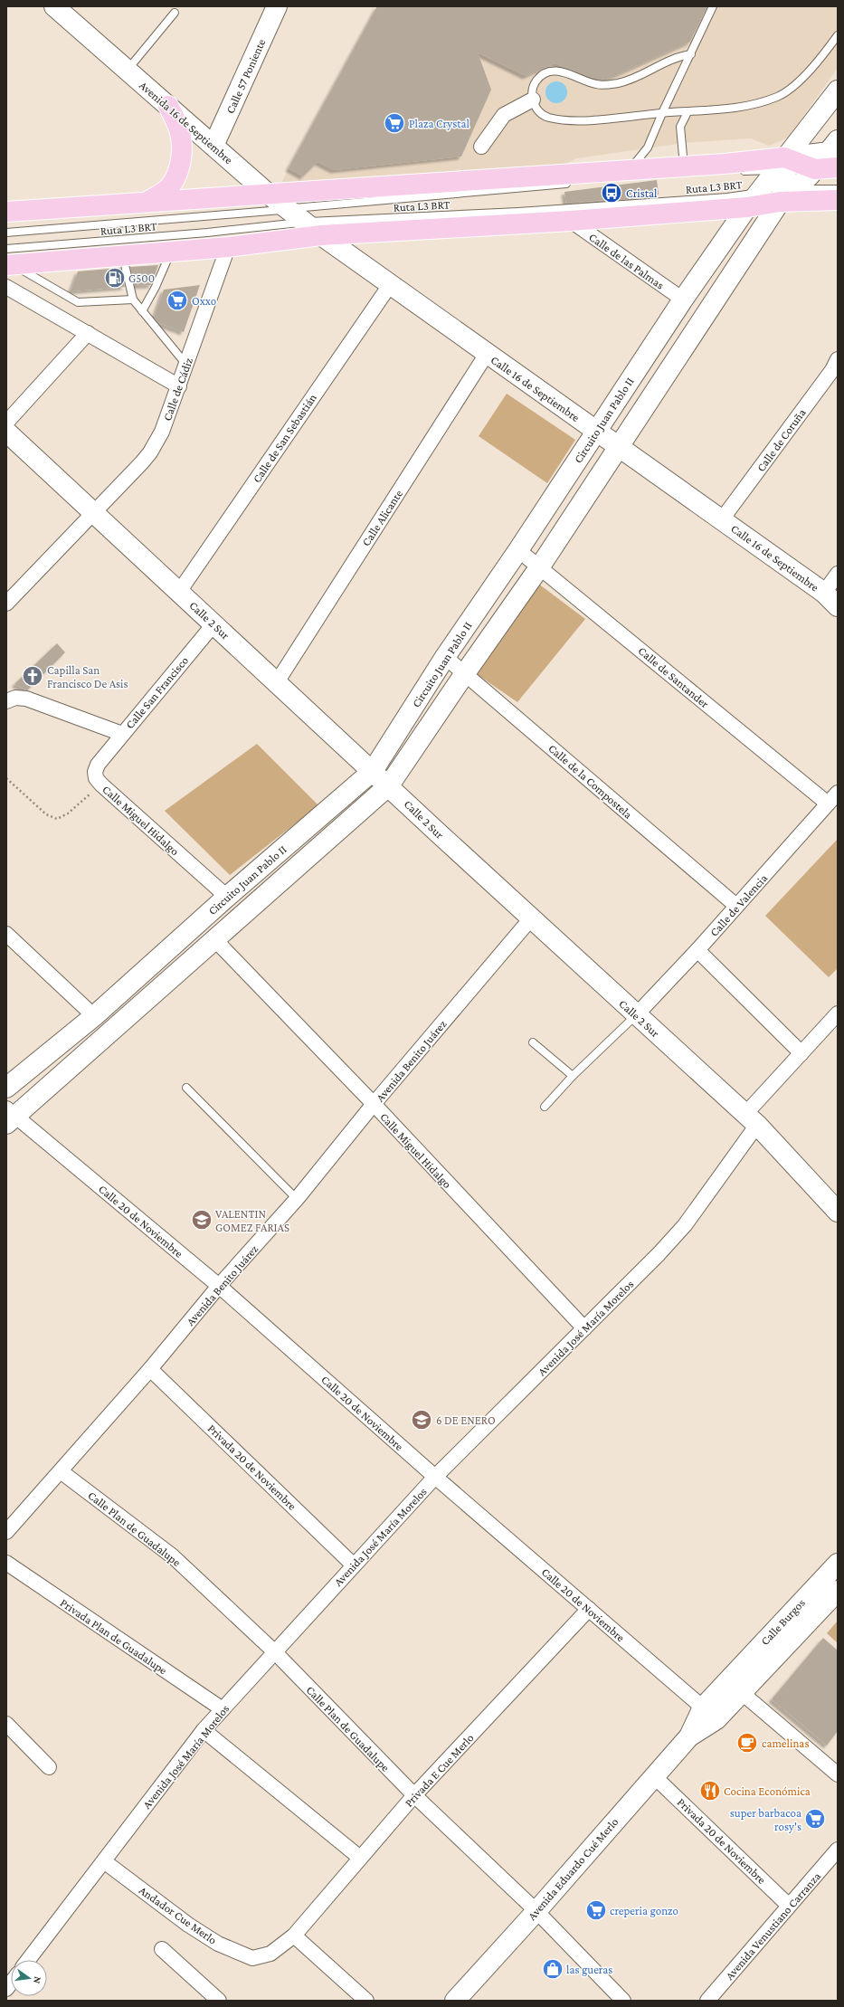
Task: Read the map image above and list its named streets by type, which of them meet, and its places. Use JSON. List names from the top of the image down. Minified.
{"streets":{"main road":["Calle 57 Poniente","Avenida 16 de Septiembre","Calle 16 de Septiembre","Circuito Juan Pablo II","Calle 2 Sur","Calle Burgos","Avenida Eduardo Cué Merlo"],"street":["Calle de las Palmas","Calle de Cádiz","Calle de San Sebastián","Calle de Coruña","Calle Alicante","Calle de Santander","Calle San Francisco","Calle de la Compostela","Calle Miguel Hidalgo","Calle de Valencia","Avenida Benito Juárez","Calle 20 de Noviembre","Avenida José María Morelos","Privada 20 de Noviembre","Calle Plan de Guadalupe","Privada Plan de Guadalupe","Privada E Cue Merlo","Andador Cue Merlo","Avenida Venustiano Carranza"],"lane":["Ruta L3 BRT"]},"crossings":[["Calle 57 Poniente","Avenida 16 de Septiembre"],["Avenida 16 de Septiembre","Ruta L3 BRT"],["Avenida 16 de Septiembre","Calle 16 de Septiembre"],["Ruta L3 BRT","Circuito Juan Pablo II"],["Calle de las Palmas","Circuito Juan Pablo II"],["Calle 16 de Septiembre","Circuito Juan Pablo II"],["Calle 16 de Septiembre","Calle de San Sebastián"],["Calle 16 de Septiembre","Calle de Coruña"],["Calle 16 de Septiembre","Calle Alicante"],["Calle de Cádiz","Calle 2 Sur"],["Circuito Juan Pablo II","Calle 2 Sur"],["Circuito Juan Pablo II","Calle de Santander"],["Circuito Juan Pablo II","Calle de la Compostela"],["Circuito Juan Pablo II","Calle Miguel Hidalgo"],["Circuito Juan Pablo II","Calle 20 de Noviembre"],["Calle de San Sebastián","Calle 2 Sur"],["Calle Alicante","Calle 2 Sur"],["Calle 2 Sur","Calle San Francisco"],["Calle 2 Sur","Calle de Valencia"],["Calle 2 Sur","Avenida Benito Juárez"],["Calle 2 Sur","Avenida José María Morelos"],["Calle de Santander","Calle de Valencia"],["Calle San Francisco","Calle Miguel Hidalgo"],["Calle de la Compostela","Calle de Valencia"],["Calle Miguel Hidalgo","Avenida Benito Juárez"],["Calle Miguel Hidalgo","Avenida José María Morelos"],["Avenida Benito Juárez","Calle 20 de Noviembre"],["Avenida Benito Juárez","Privada 20 de Noviembre"],["Avenida Benito Juárez","Calle Plan de Guadalupe"],["Calle 20 de Noviembre","Avenida José María Morelos"],["Calle 20 de Noviembre","Privada E Cue Merlo"],["Calle 20 de Noviembre","Avenida Eduardo Cué Merlo"],["Avenida José María Morelos","Privada 20 de Noviembre"],["Avenida José María Morelos","Calle Plan de Guadalupe"],["Avenida José María Morelos","Privada Plan de Guadalupe"],["Avenida José María Morelos","Andador Cue Merlo"],["Privada 20 de Noviembre","Avenida Eduardo Cué Merlo"],["Privada 20 de Noviembre","Avenida Venustiano Carranza"],["Calle Plan de Guadalupe","Privada E Cue Merlo"],["Calle Plan de Guadalupe","Avenida Eduardo Cué Merlo"],["Calle Burgos","Avenida Eduardo Cué Merlo"],["Privada E Cue Merlo","Andador Cue Merlo"]],"places":{"supermarket":["Plaza Crystal","Oxxo","super barbacoa rosy's","creperia gonzo"],"bus stop":["Cristal"],"fuel station":["G500"],"church":["Capilla San Francisco De Asis"],"school or university":["VALENTIN GOMEZ FARIAS","6 DE ENERO"],"cafe":["camelinas"],"restaurant":["Cocina Económica"],"shop":["las gueras"]},"north":"right"}
